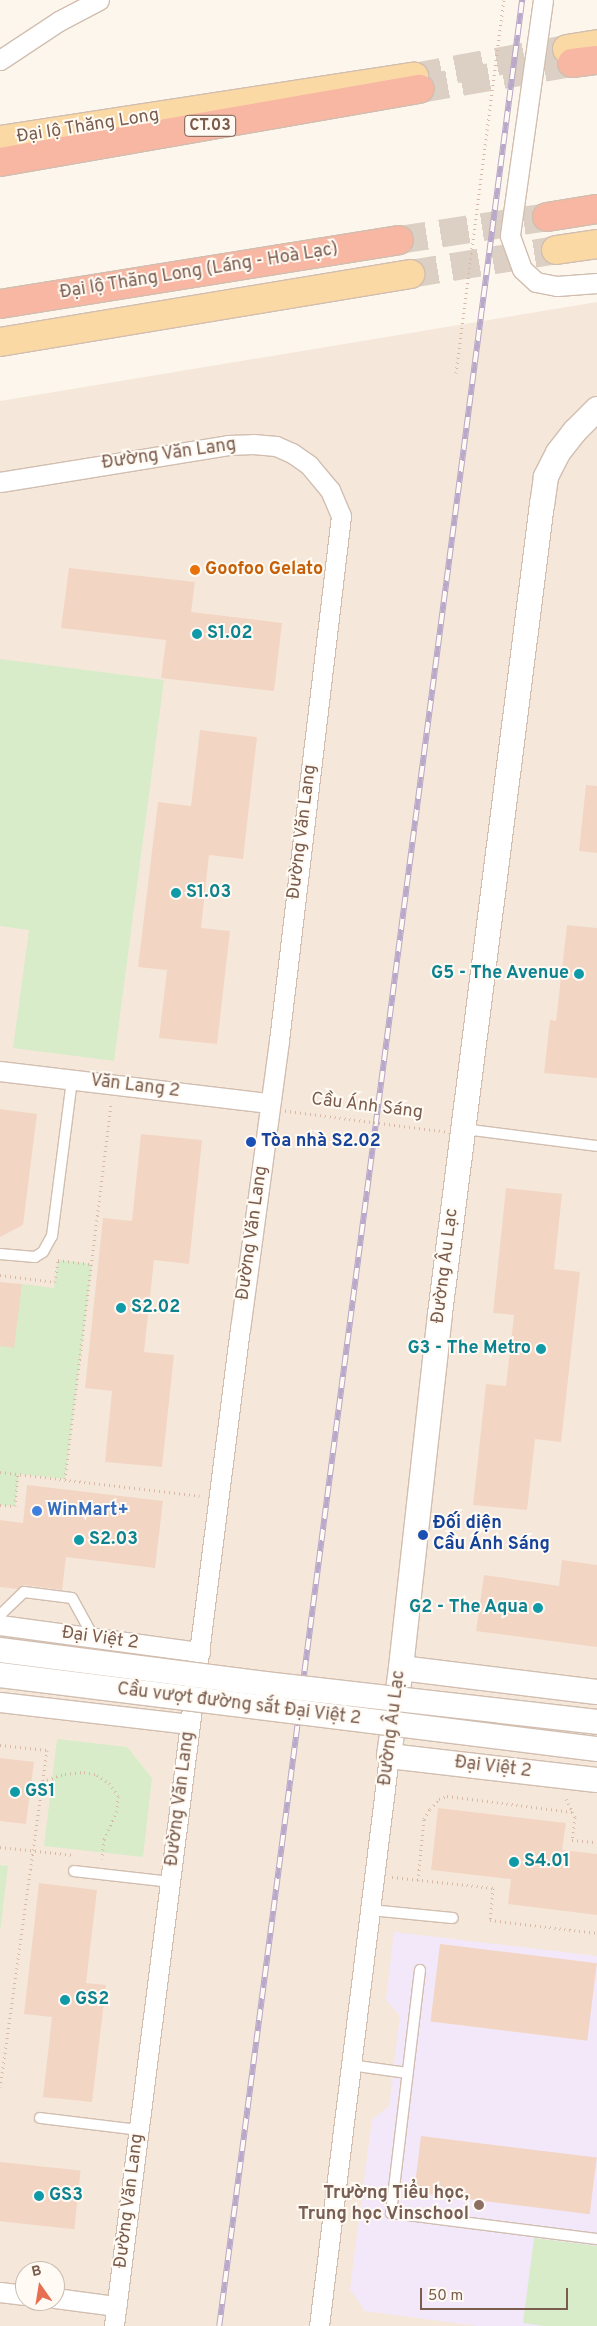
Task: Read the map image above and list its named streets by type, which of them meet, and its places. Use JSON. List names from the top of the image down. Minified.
{"streets":{"highway":["CT.03","Đại lộ Thăng Long (Láng - Hoà Lạc)"],"main road":["Đại lộ Thăng Long"],"street":["Đường Văn Lang","Văn Lang 2","Đường Âu Lạc","Đại Việt 2","Cầu vượt đường sắt Đại Việt 2"],"path":["Cầu Ánh Sáng"]},"crossings":[["CT.03","Đại lộ Thăng Long"],["Đường Văn Lang","Văn Lang 2"],["Đường Văn Lang","Cầu Ánh Sáng"],["Đường Văn Lang","Đại Việt 2"],["Văn Lang 2","Cầu Ánh Sáng"],["Cầu Ánh Sáng","Đường Âu Lạc"],["Đường Âu Lạc","Đại Việt 2"]],"places":["Goofoo Gelato","S1.02","S1.03","G5 - The Avenue","Tòa nhà S2.02","S2.02","G3 - The Metro","WinMart+","Đối diện Cầu Ánh Sáng","S2.03","G2 - The Aqua","GS1","S4.01","GS2","GS3","Trường Tiểu học, Trung học Vinschool"],"scale_bar":"50 m","north":"top"}
